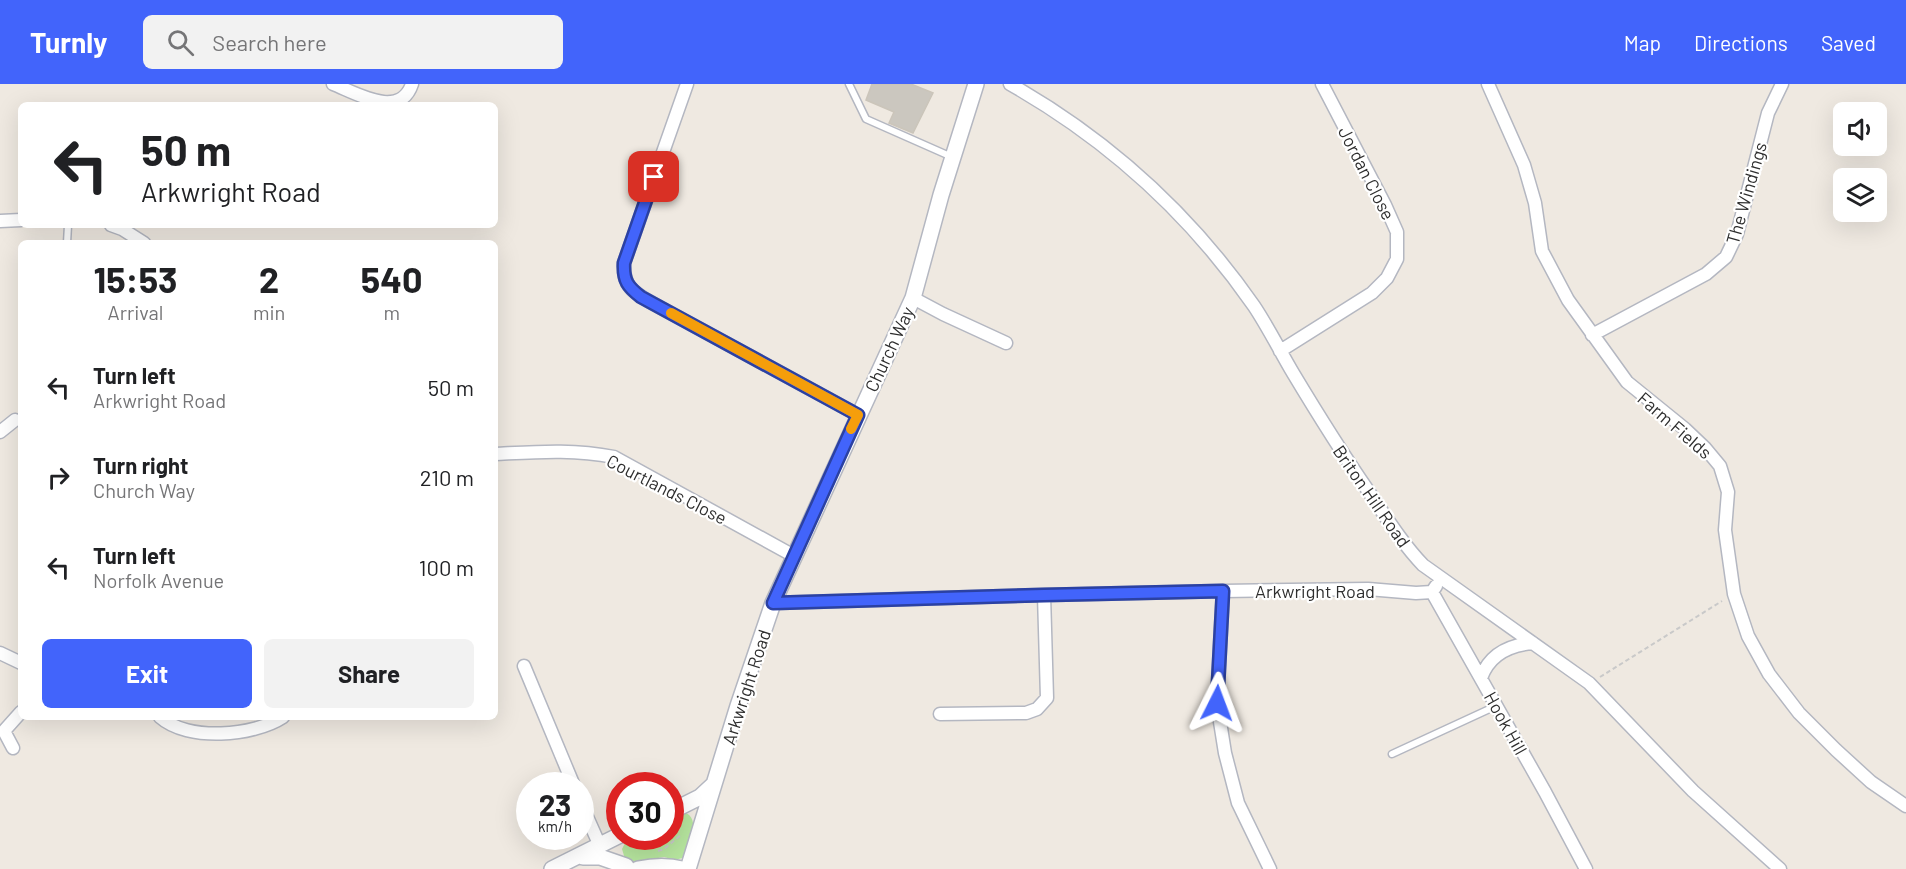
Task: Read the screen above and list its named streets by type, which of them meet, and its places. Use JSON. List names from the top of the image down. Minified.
{"streets":{"street":["Jordan Close","The Windings","Church Way","Farm Fields","Courtlands Close","Briton Hill Road","Arkwright Road","Hook Hill"]},"crossings":[["Jordan Close","Briton Hill Road"],["The Windings","Farm Fields"],["Church Way","Courtlands Close"],["Church Way","Arkwright Road"],["Arkwright Road","Hook Hill"]],"page":{"header":"Turnly","search":"Search here","nav":["Map","Directions","Saved"],"turn":["50 m","Arkwright Road"],"eta":["15:53","Arrival","2","min","540","m"],"list":[{"name":"Turn left","note":"Arkwright Road","value":"50 m"},{"name":"Turn right","note":"Church Way","value":"210 m"},{"name":"Turn left","note":"Norfolk Avenue","value":"100 m"}],"buttons":["Exit","Share"],"speed":"23 km/h","limit":"30"}}
